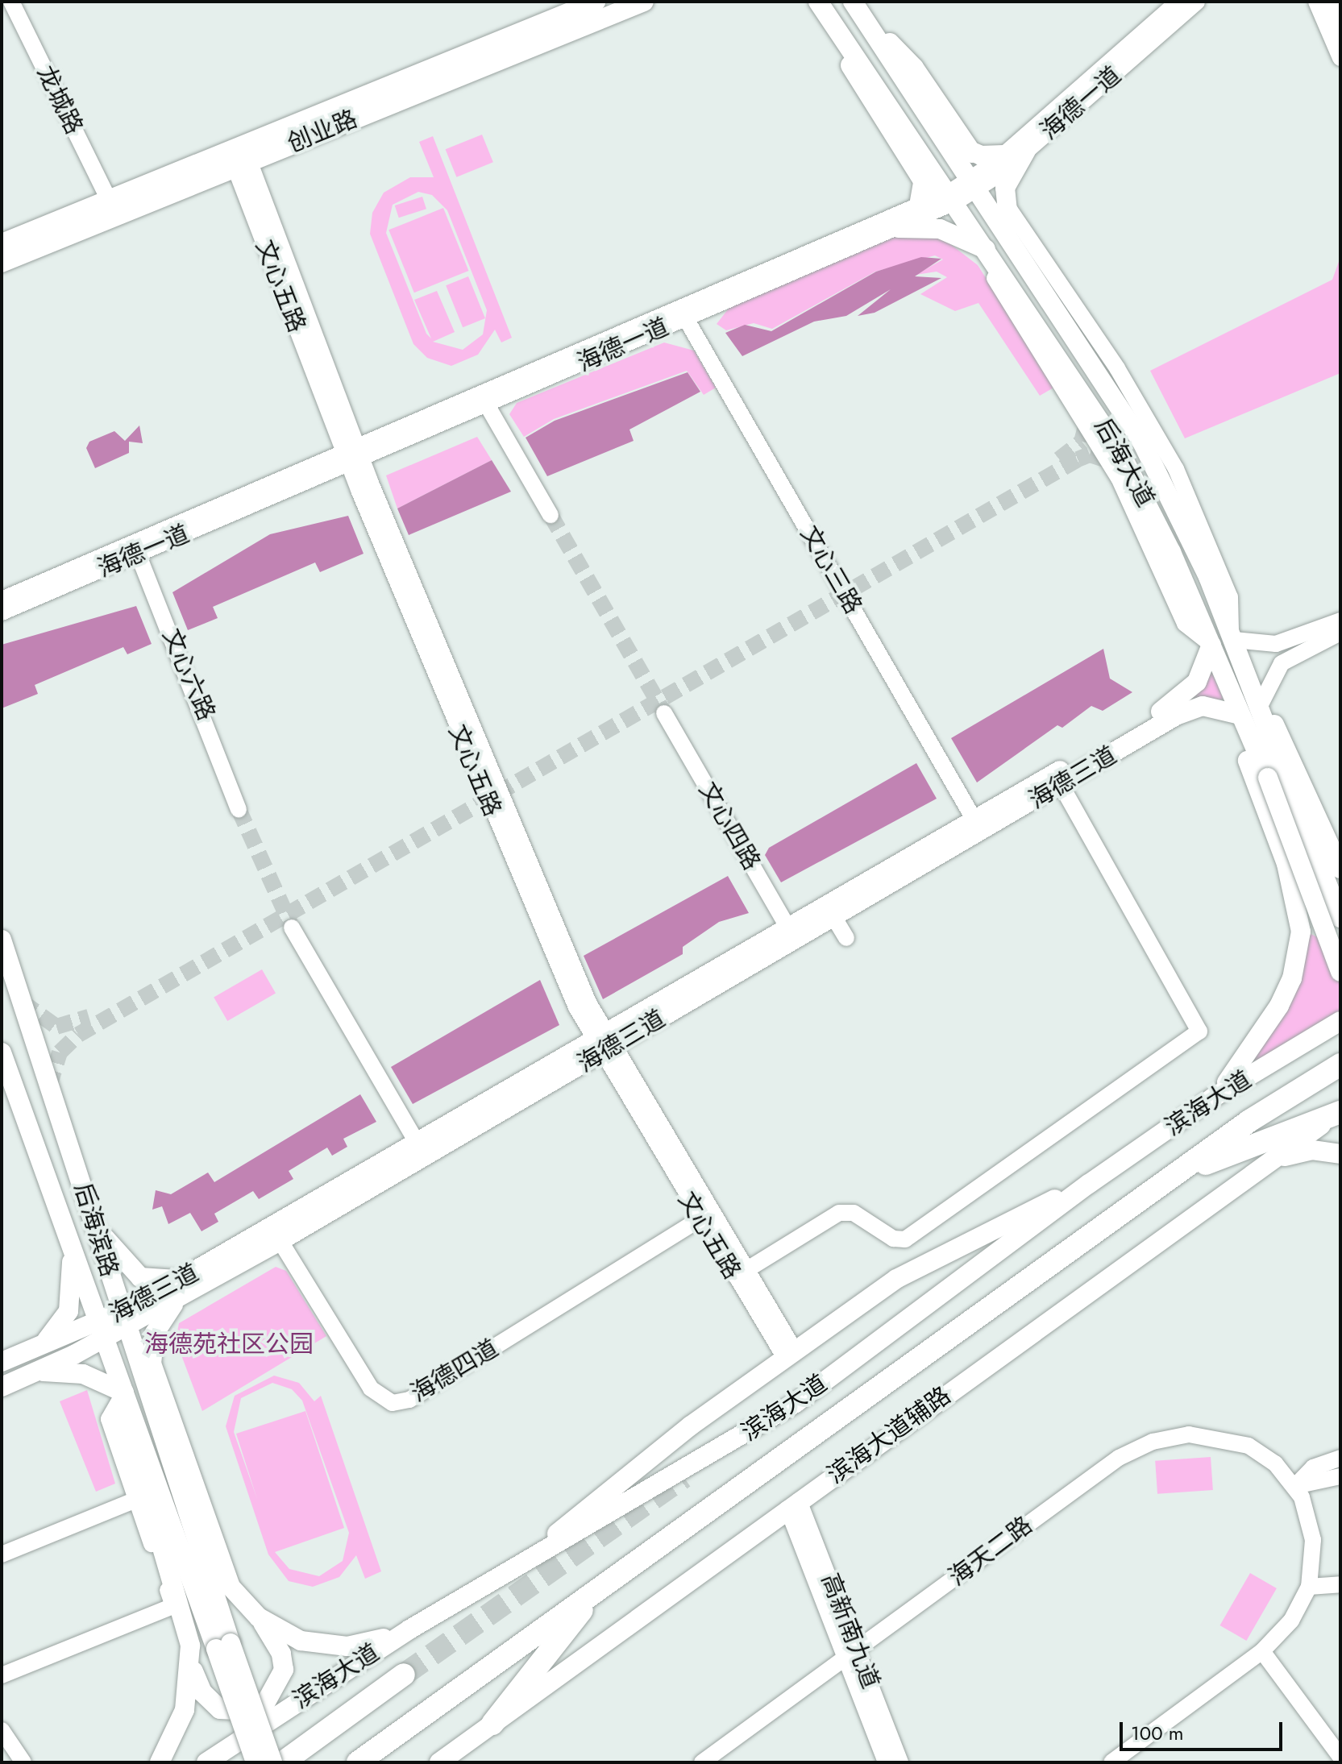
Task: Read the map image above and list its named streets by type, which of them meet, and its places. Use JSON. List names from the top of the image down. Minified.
{"streets":{"highway":["滨海大道"],"main road":["创业路","后海大道","海德三道","后海滨路","滨海大道辅路"],"street":["龙城路","海德一道","文心五路","文心三路","文心六路","文心四路","海德四道","海天二路","高新南九道"]},"crossings":[["龙城路","创业路"],["海德一道","文心五路"],["海德一道","后海大道"],["海德一道","文心三路"],["海德一道","文心六路"],["创业路","文心五路"],["文心五路","海德三道"],["文心五路","海德四道"],["后海大道","海德三道"],["文心三路","海德三道"],["海德三道","文心四路"],["海德三道","后海滨路"],["海德三道","海德四道"],["滨海大道辅路","高新南九道"],["海天二路","高新南九道"]],"parks":["海德苑社区公园"],"scale_bar":"100 m"}
